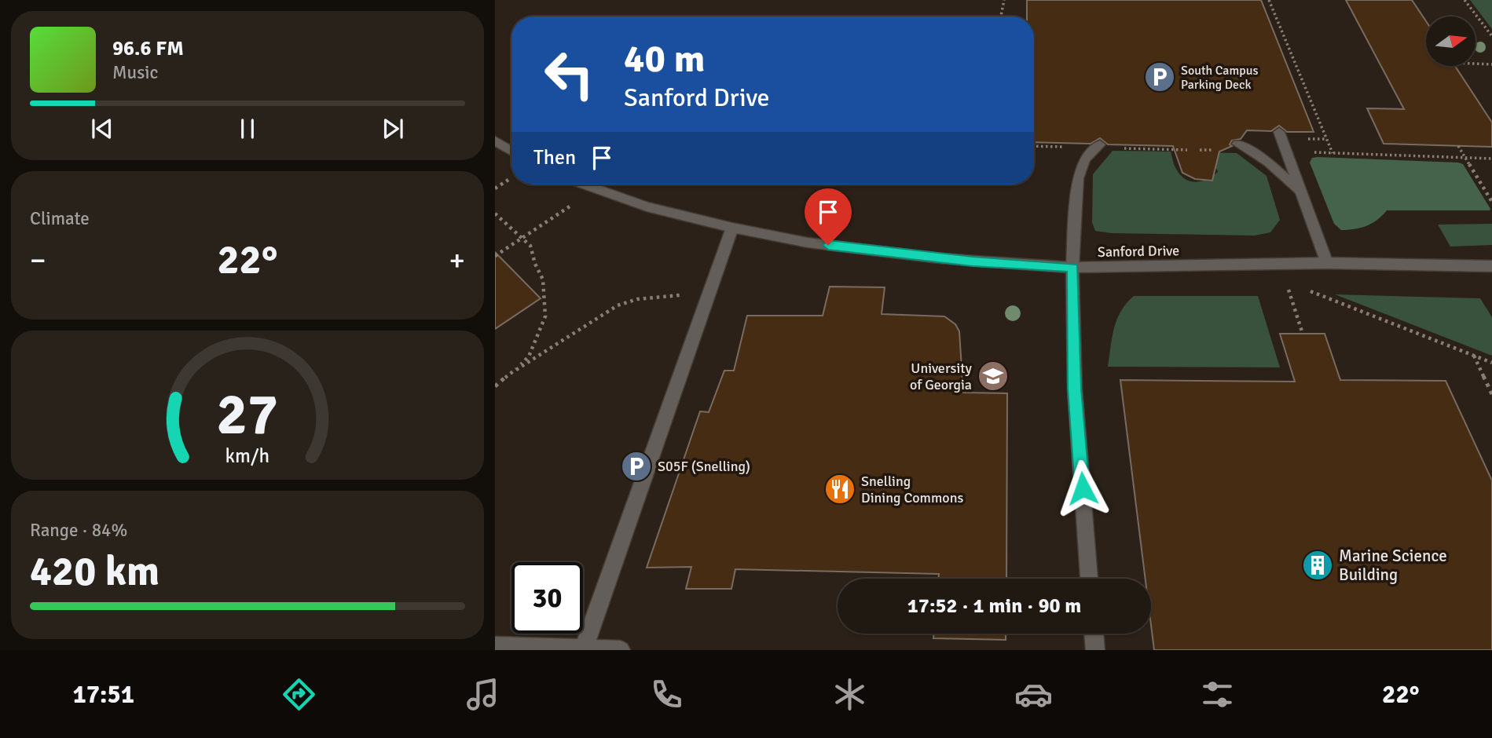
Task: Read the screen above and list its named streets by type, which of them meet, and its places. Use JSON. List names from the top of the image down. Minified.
{"streets":{"street":["Sanford Drive"]},"places":{"parking":["South Campus Parking Deck","S05F (Snelling)"],"school or university":["University of Georgia"],"restaurant":["Snelling Dining Commons"],"building":["Marine Science Building"]},"north":"right","page":{"turn":["40 m","Sanford Drive"],"song":["96.6 FM","Music"],"then":"Then","tile":["Climate",["Range · 84%","420 km"]],"heat":["−","22°","+"],"limit":"30","trip":"17:52 · 1 min · 90 m","tabs":["17:51","22°"],"gauge":["27","km/h"]}}
